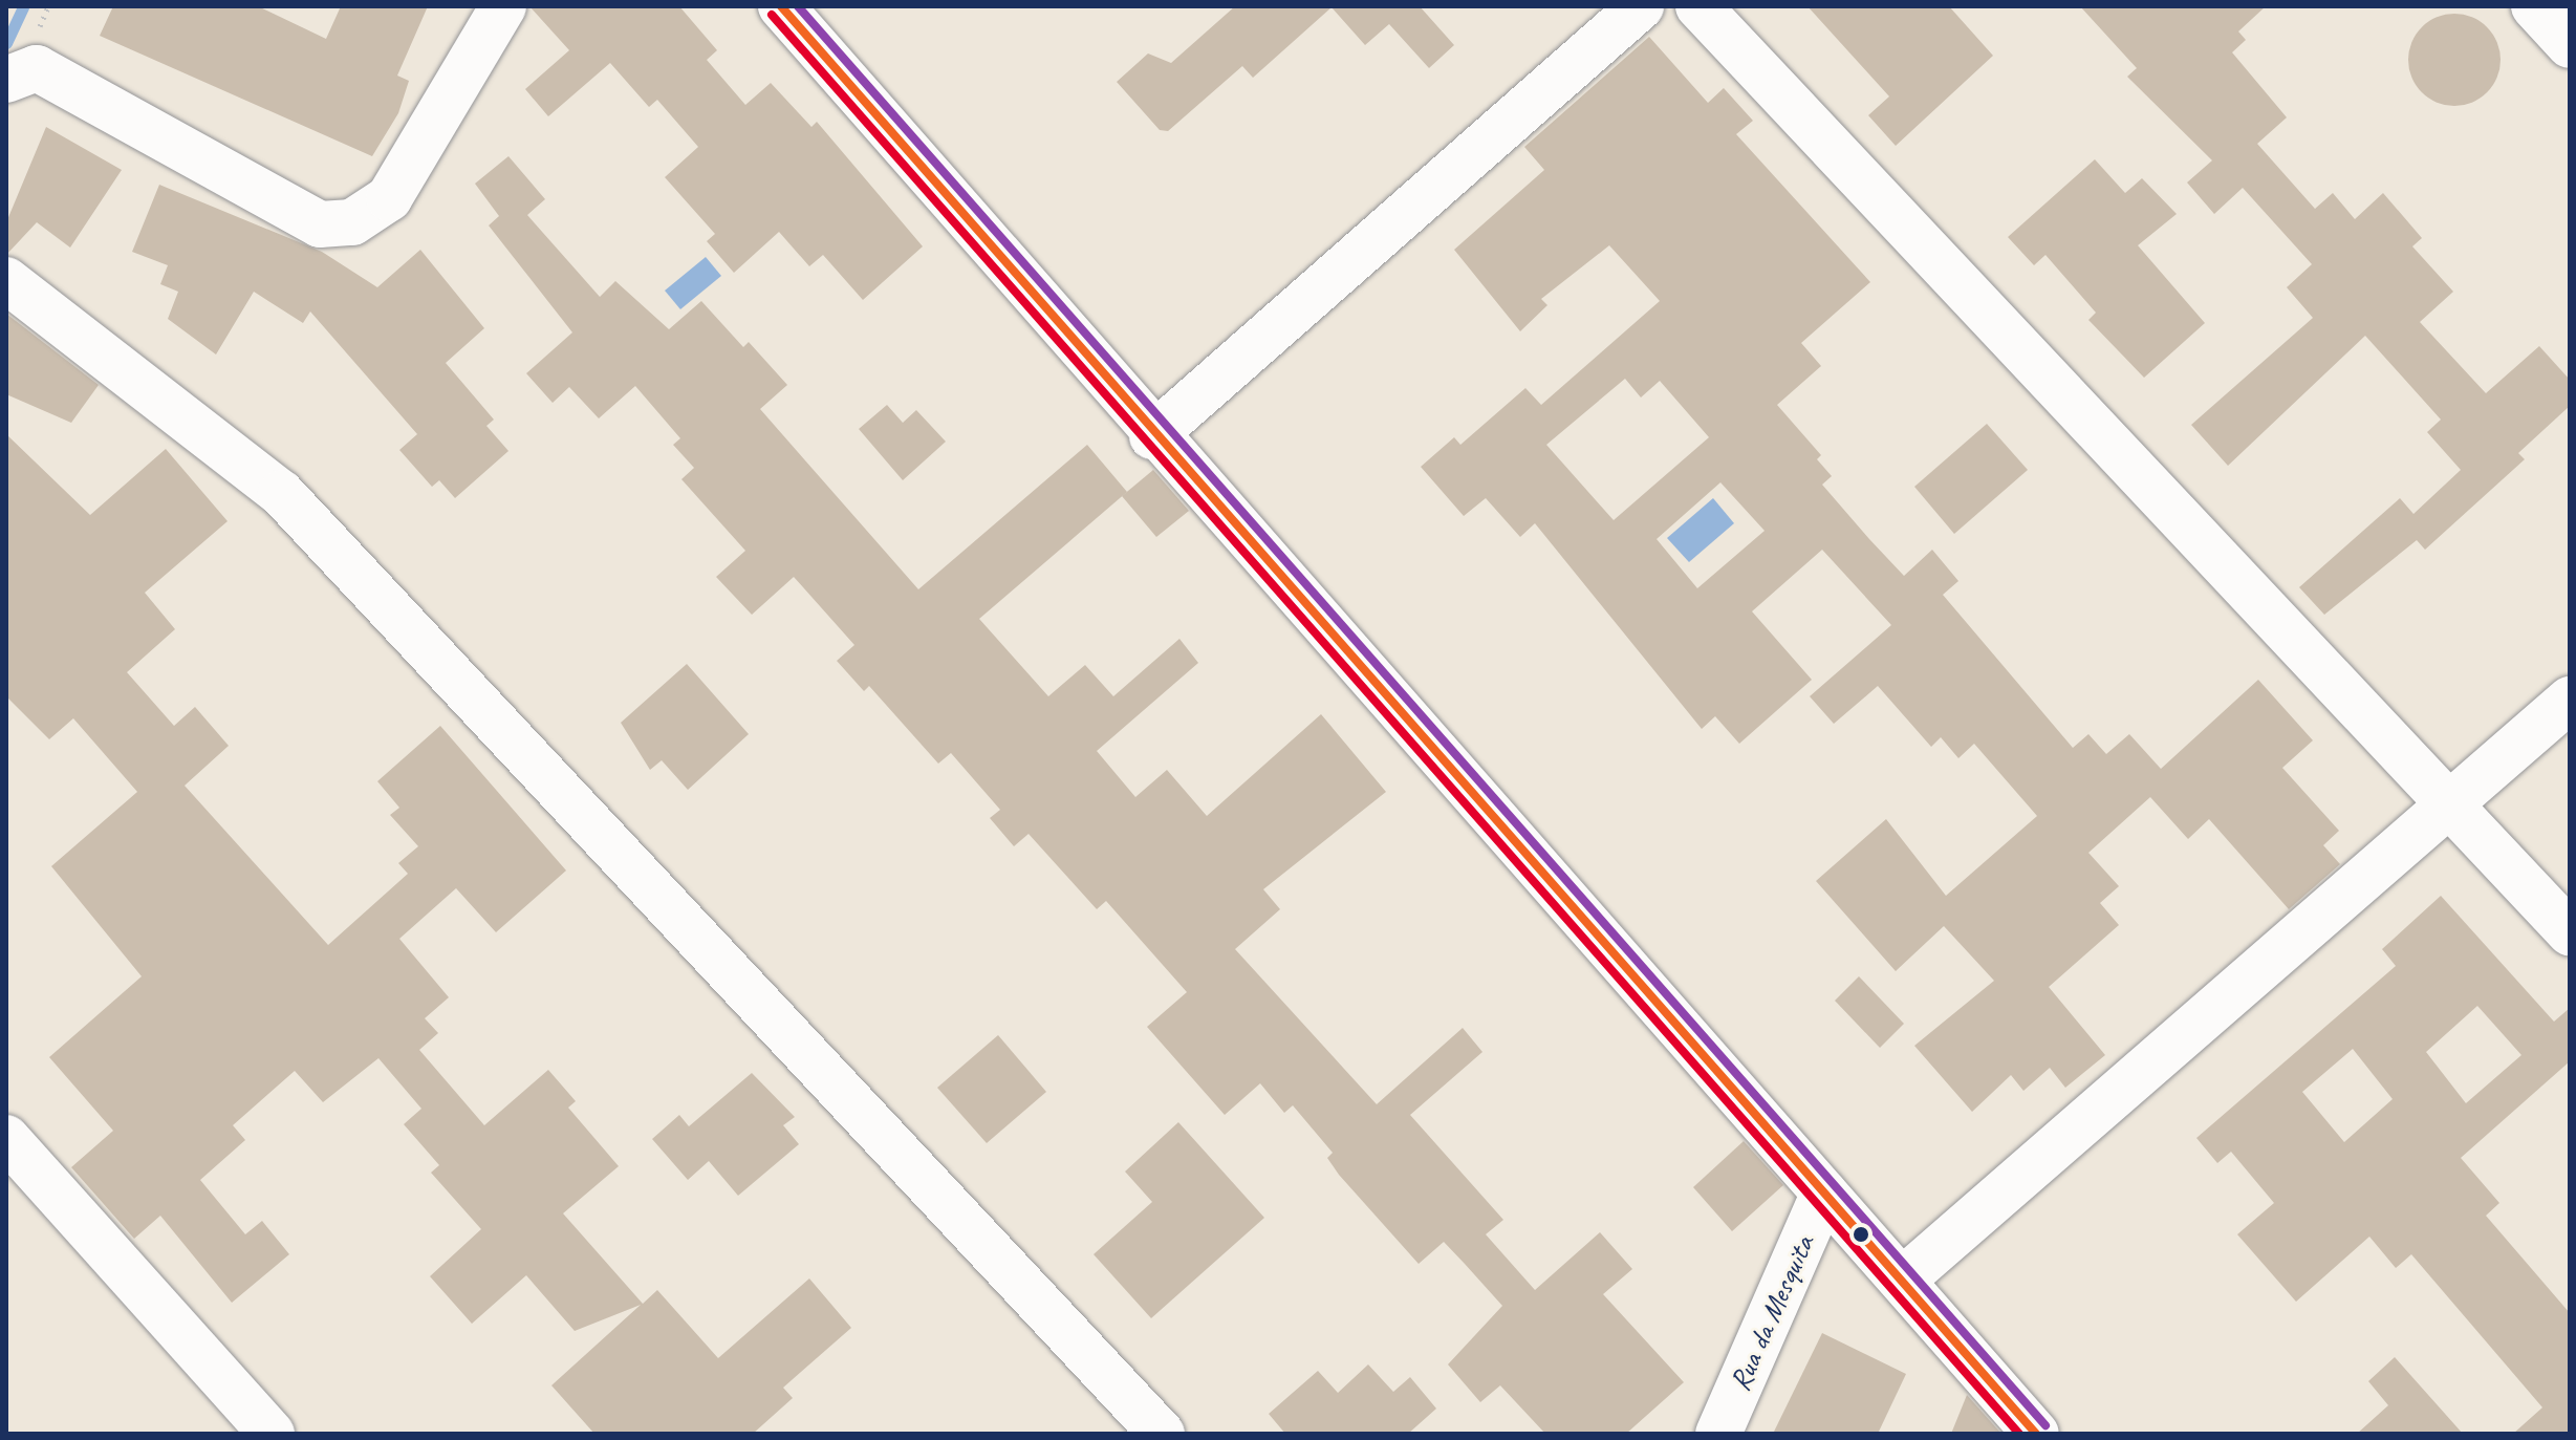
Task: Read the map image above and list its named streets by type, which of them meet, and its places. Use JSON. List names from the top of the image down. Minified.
{"streets":{"street":["Rua da Mesquita"]}}
